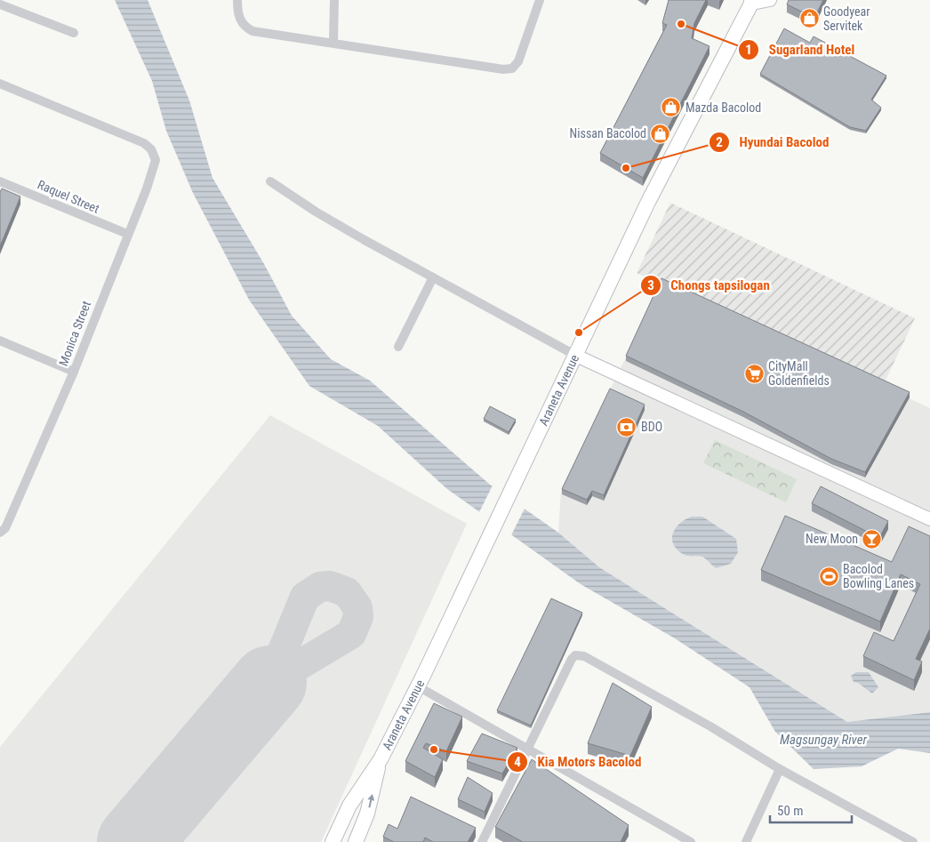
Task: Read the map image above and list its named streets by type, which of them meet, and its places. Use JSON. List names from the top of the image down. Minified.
{"streets":{"main road":["Araneta Avenue"],"street":["Raquel Street","Monica Street"]},"crossings":[["Raquel Street","Monica Street"]],"water":["Magsungay River"],"places":{"shop":["Goodyear Servitek","Mazda Bacolod","Nissan Bacolod"],"other":["Sugarland Hotel","Hyundai Bacolod","Chongs tapsilogan","Kia Motors Bacolod"],"supermarket":["CityMall Goldenfields"],"bank":["BDO"],"bar":["New Moon"],"sports":["Bacolod Bowling Lanes"]},"scale_bar":"50 m"}
